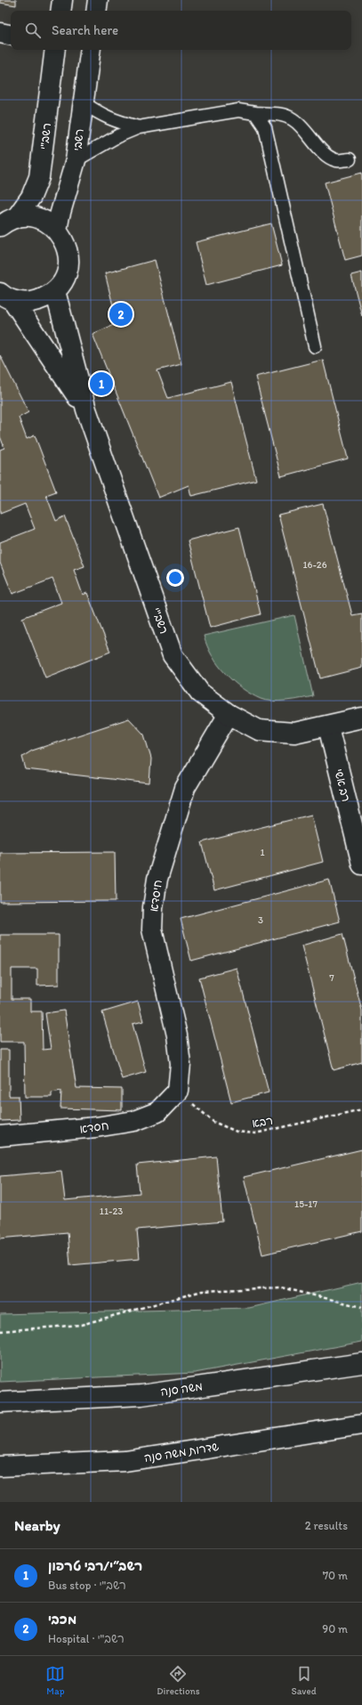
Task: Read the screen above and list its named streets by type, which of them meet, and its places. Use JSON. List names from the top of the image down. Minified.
{"streets":{"street":["רשב\"י","רשבי","רב אשי","חיסדא","חסדא","משה סנה","שדרות משה סנה"],"path":["רבא"]},"crossings":[["רשב\"י","רב אשי"],["רשב\"י","חיסדא"],["חיסדא","רבא"],["חיסדא","חסדא"],["רבא","חסדא"]],"house_numbers":["16-26","1","3","7","15-17","11-23"],"page":{"search":"Search here","pins":["2","1"],"heading":["Nearby","2 results"],"list":[{"mark":"1","name":"רשב״י/רבי טרפון","note":"Bus stop · רשב\"י","value":"70 m"},{"mark":"2","name":"מכבי","note":"Hospital · רשב\"י","value":"90 m"}],"nav":["Map","Directions","Saved"]}}
